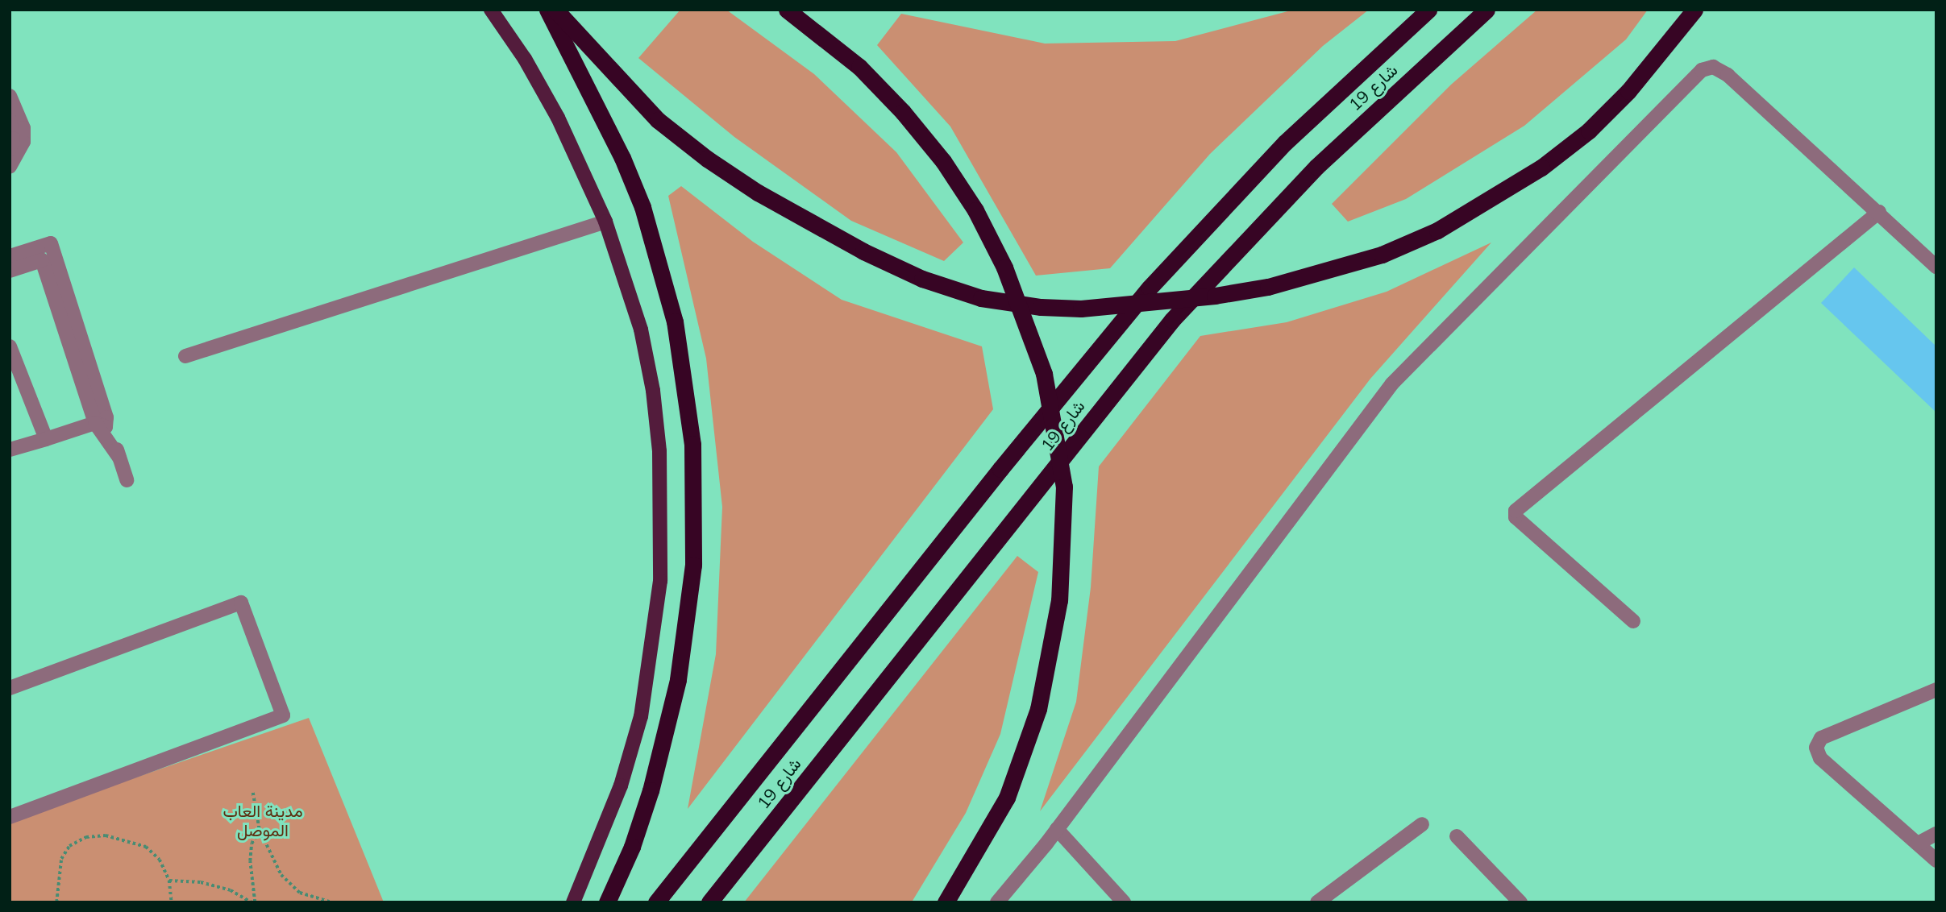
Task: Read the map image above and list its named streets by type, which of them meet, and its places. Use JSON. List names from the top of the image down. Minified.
{"streets":{"highway":["شارع 19"]},"parks":["مدينة العاب الموصل"]}
